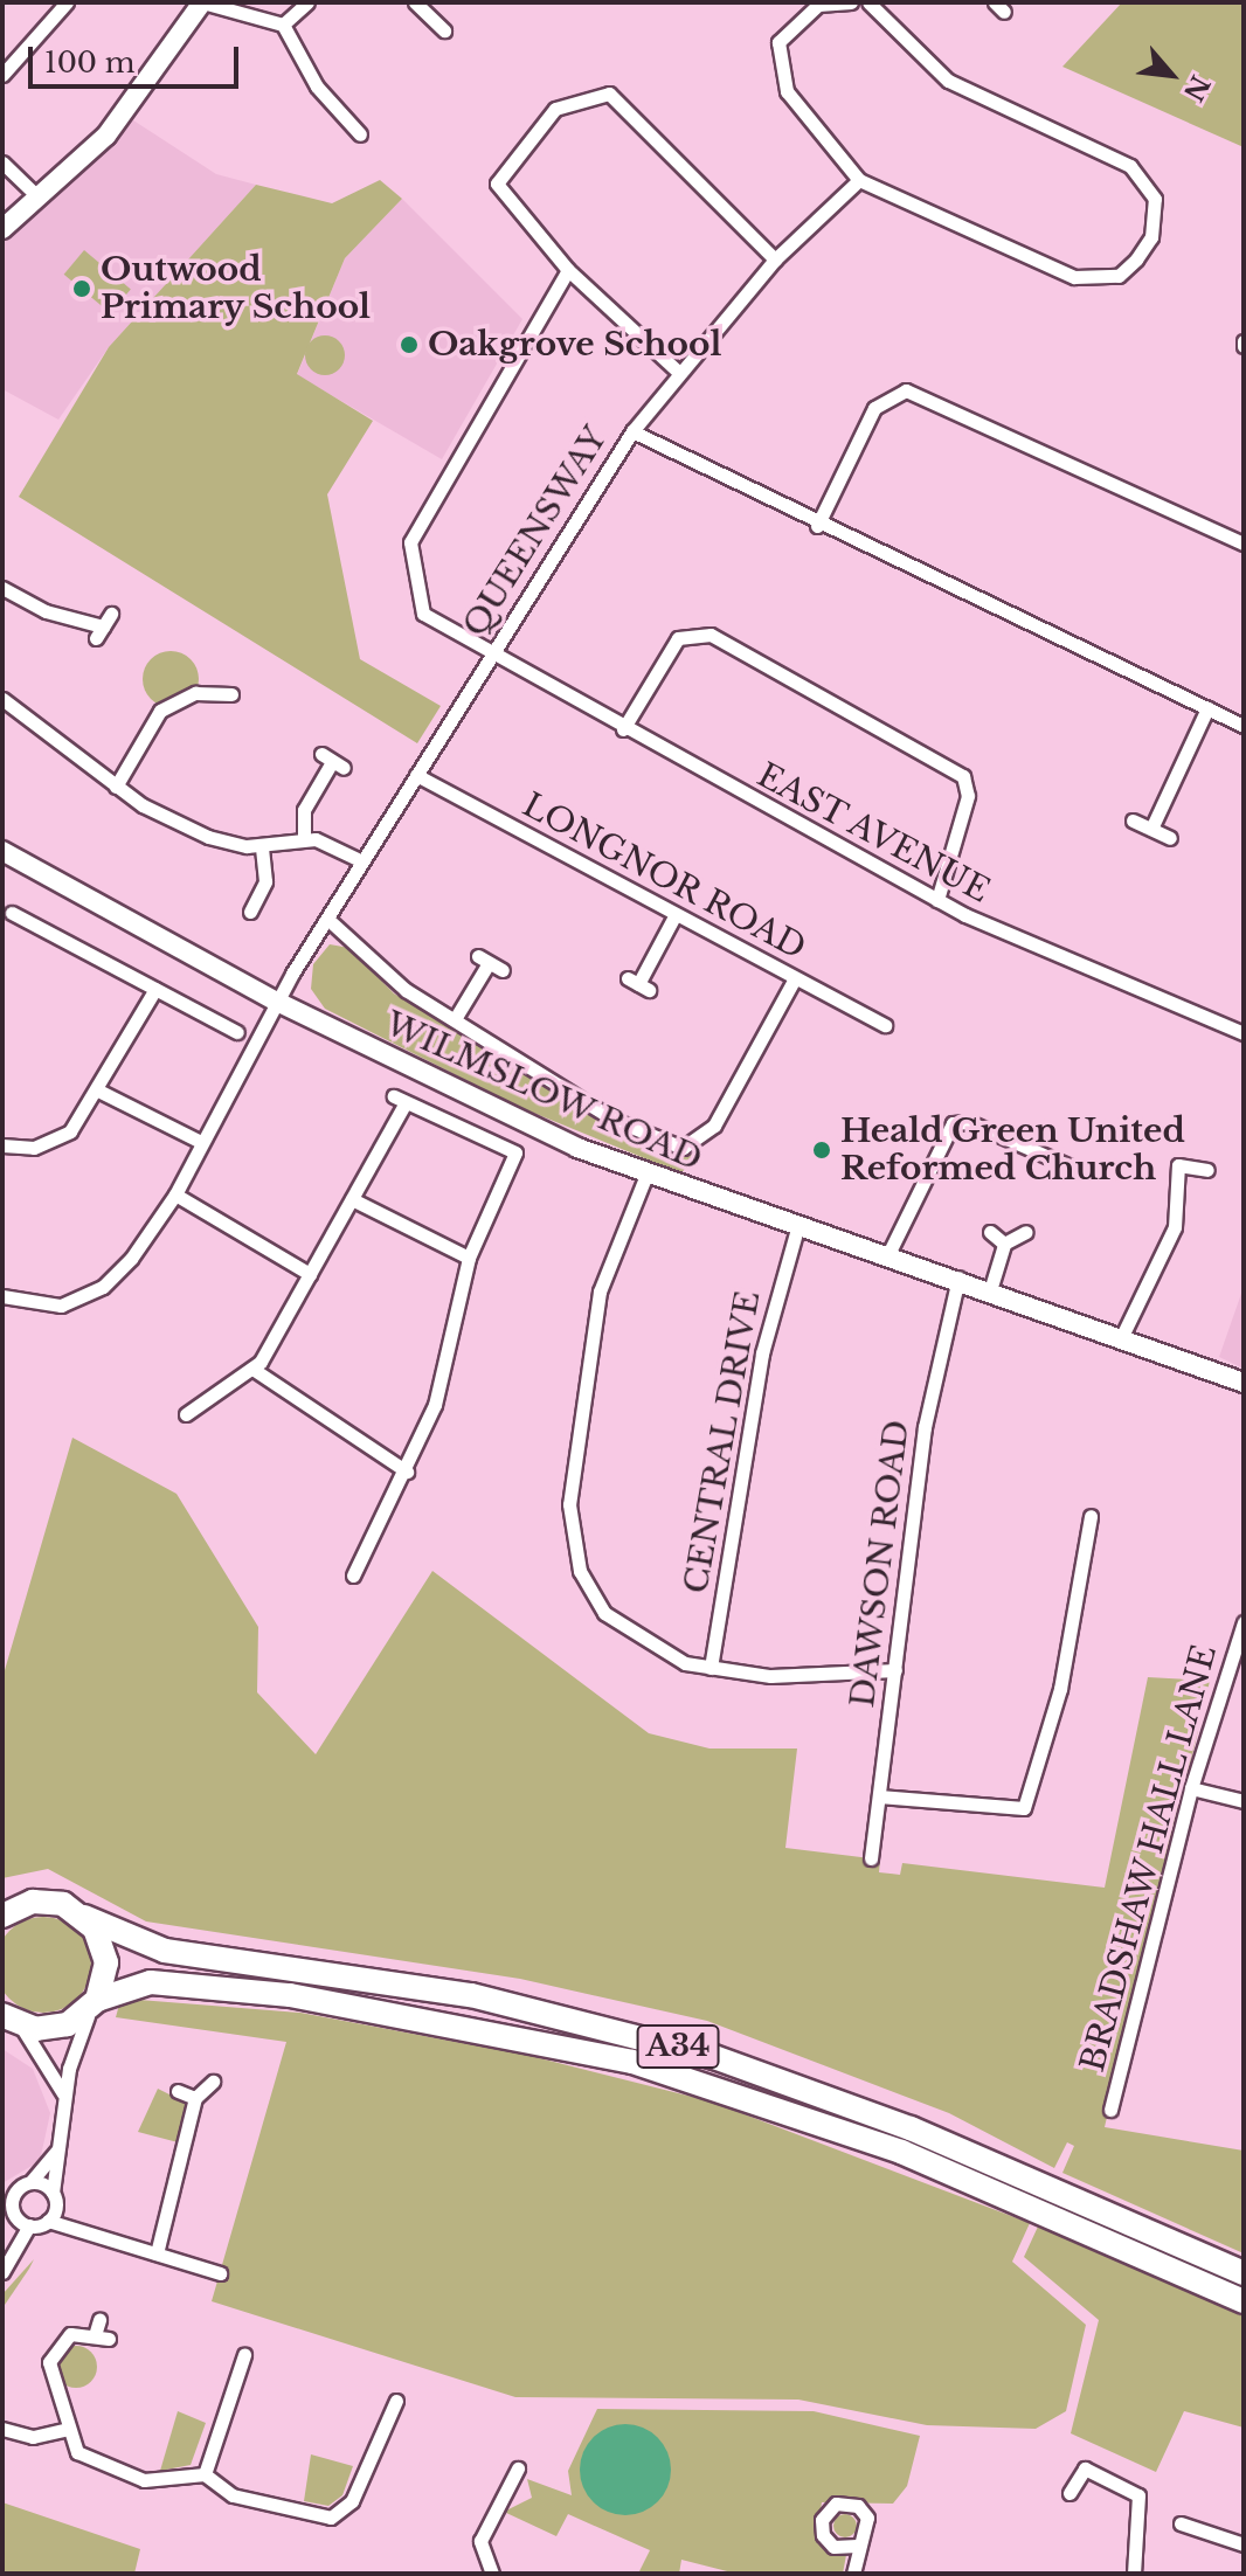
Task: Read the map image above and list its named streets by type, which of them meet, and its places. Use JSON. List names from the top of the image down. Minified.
{"streets":{"highway":["A34"],"main road":["WILMSLOW ROAD"],"street":["QUEENSWAY","EAST AVENUE","LONGNOR ROAD","CENTRAL DRIVE","DAWSON ROAD","BRADSHAW HALL LANE"]},"crossings":[["QUEENSWAY","EAST AVENUE"],["QUEENSWAY","LONGNOR ROAD"],["QUEENSWAY","WILMSLOW ROAD"],["LONGNOR ROAD","WILMSLOW ROAD"],["WILMSLOW ROAD","CENTRAL DRIVE"],["WILMSLOW ROAD","DAWSON ROAD"]],"places":["Outwood Primary School","Oakgrove School","Heald Green United Reformed Church"],"scale_bar":"100 m","north":"bottom right"}
